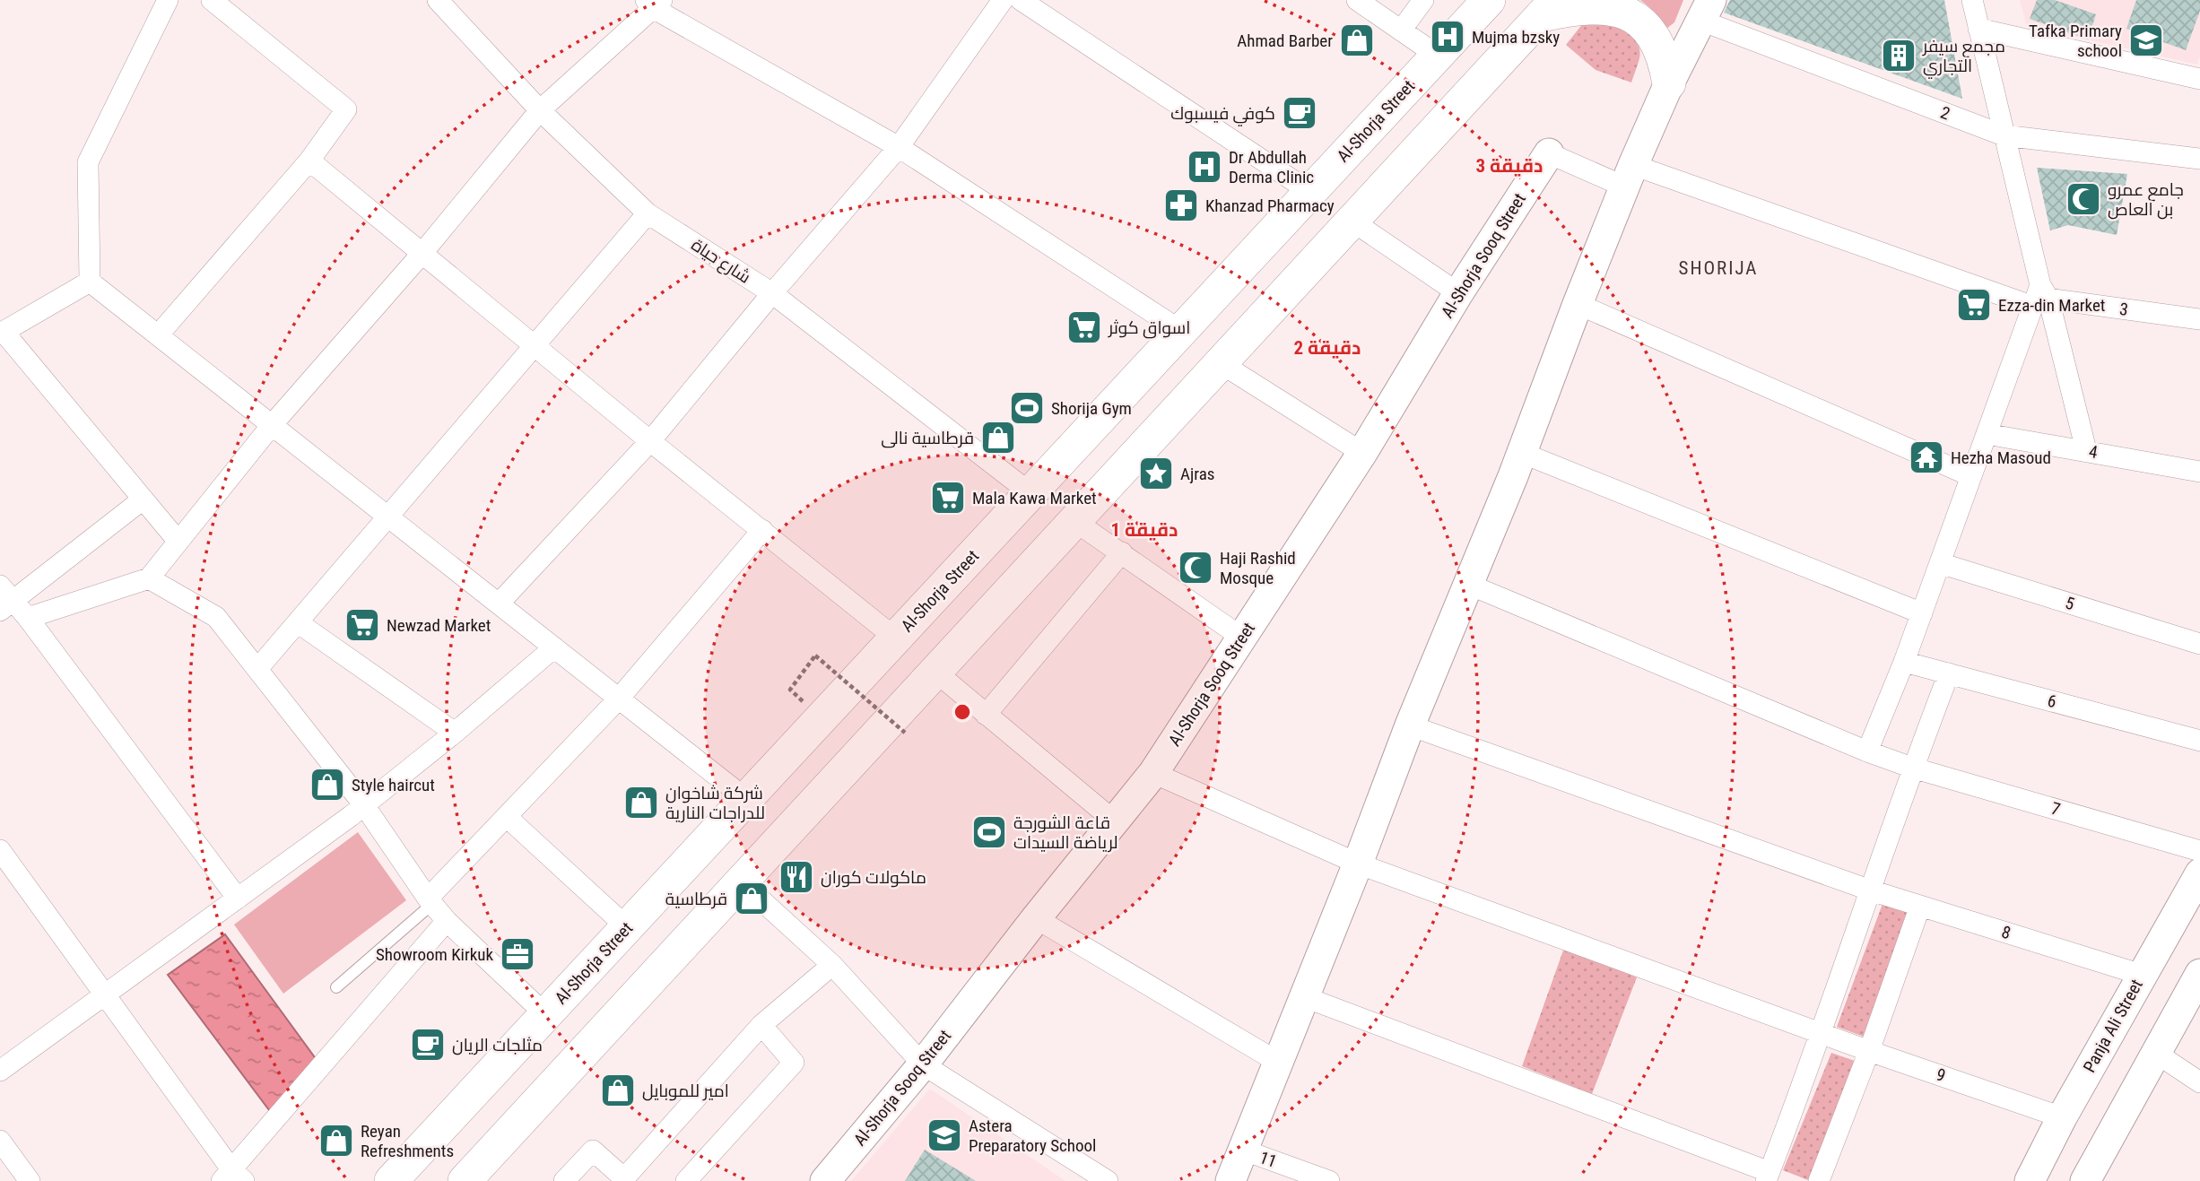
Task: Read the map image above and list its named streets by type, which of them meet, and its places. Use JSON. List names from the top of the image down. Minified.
{"streets":{"main road":["Al-Shorja Street"],"street":["2","Al-Shorja Sooq Street","شارع حياة","3","4","5","6","7","8","Panja Ali Street","9","11"]},"crossings":[["Al-Shorja Street","شارع حياة"],["Al-Shorja Sooq Street","3"],["Al-Shorja Sooq Street","9"],["8","Panja Ali Street"],["Panja Ali Street","9"]],"districts":["SHORIJA"],"places":{"hospital":["Mujma bzsky","Dr Abdullah Derma Clinic"],"shop":["Ahmad Barber","قرطاسية نالى","Style haircut","شركة شاخوان للدراجات النارية","قرطاسية","امير للموبايل","Reyan Refreshments"],"school or university":["Tafka Primary school","Astera Preparatory School"],"building":["مجمع سيفر التجاري"],"cafe":["كوفي فيسبوك","مثلجات الريان"],"mosque":["جامع عمرو بن العاص","Haji Rashid Mosque"],"pharmacy":["Khanzad Pharmacy"],"supermarket":["Ezza-din Market","اسواق كوثر","Mala Kawa Market","Newzad Market"],"sports":["Shorija Gym","قاعة الشورجة لرياضة السيدات"],"temple":["Hezha Masoud"],"place":["Ajras"],"restaurant":["ماكولات كوران"],"office":["Showroom Kirkuk"]},"rings":["3 دقيقة","2 دقيقة","1 دقيقة"]}
